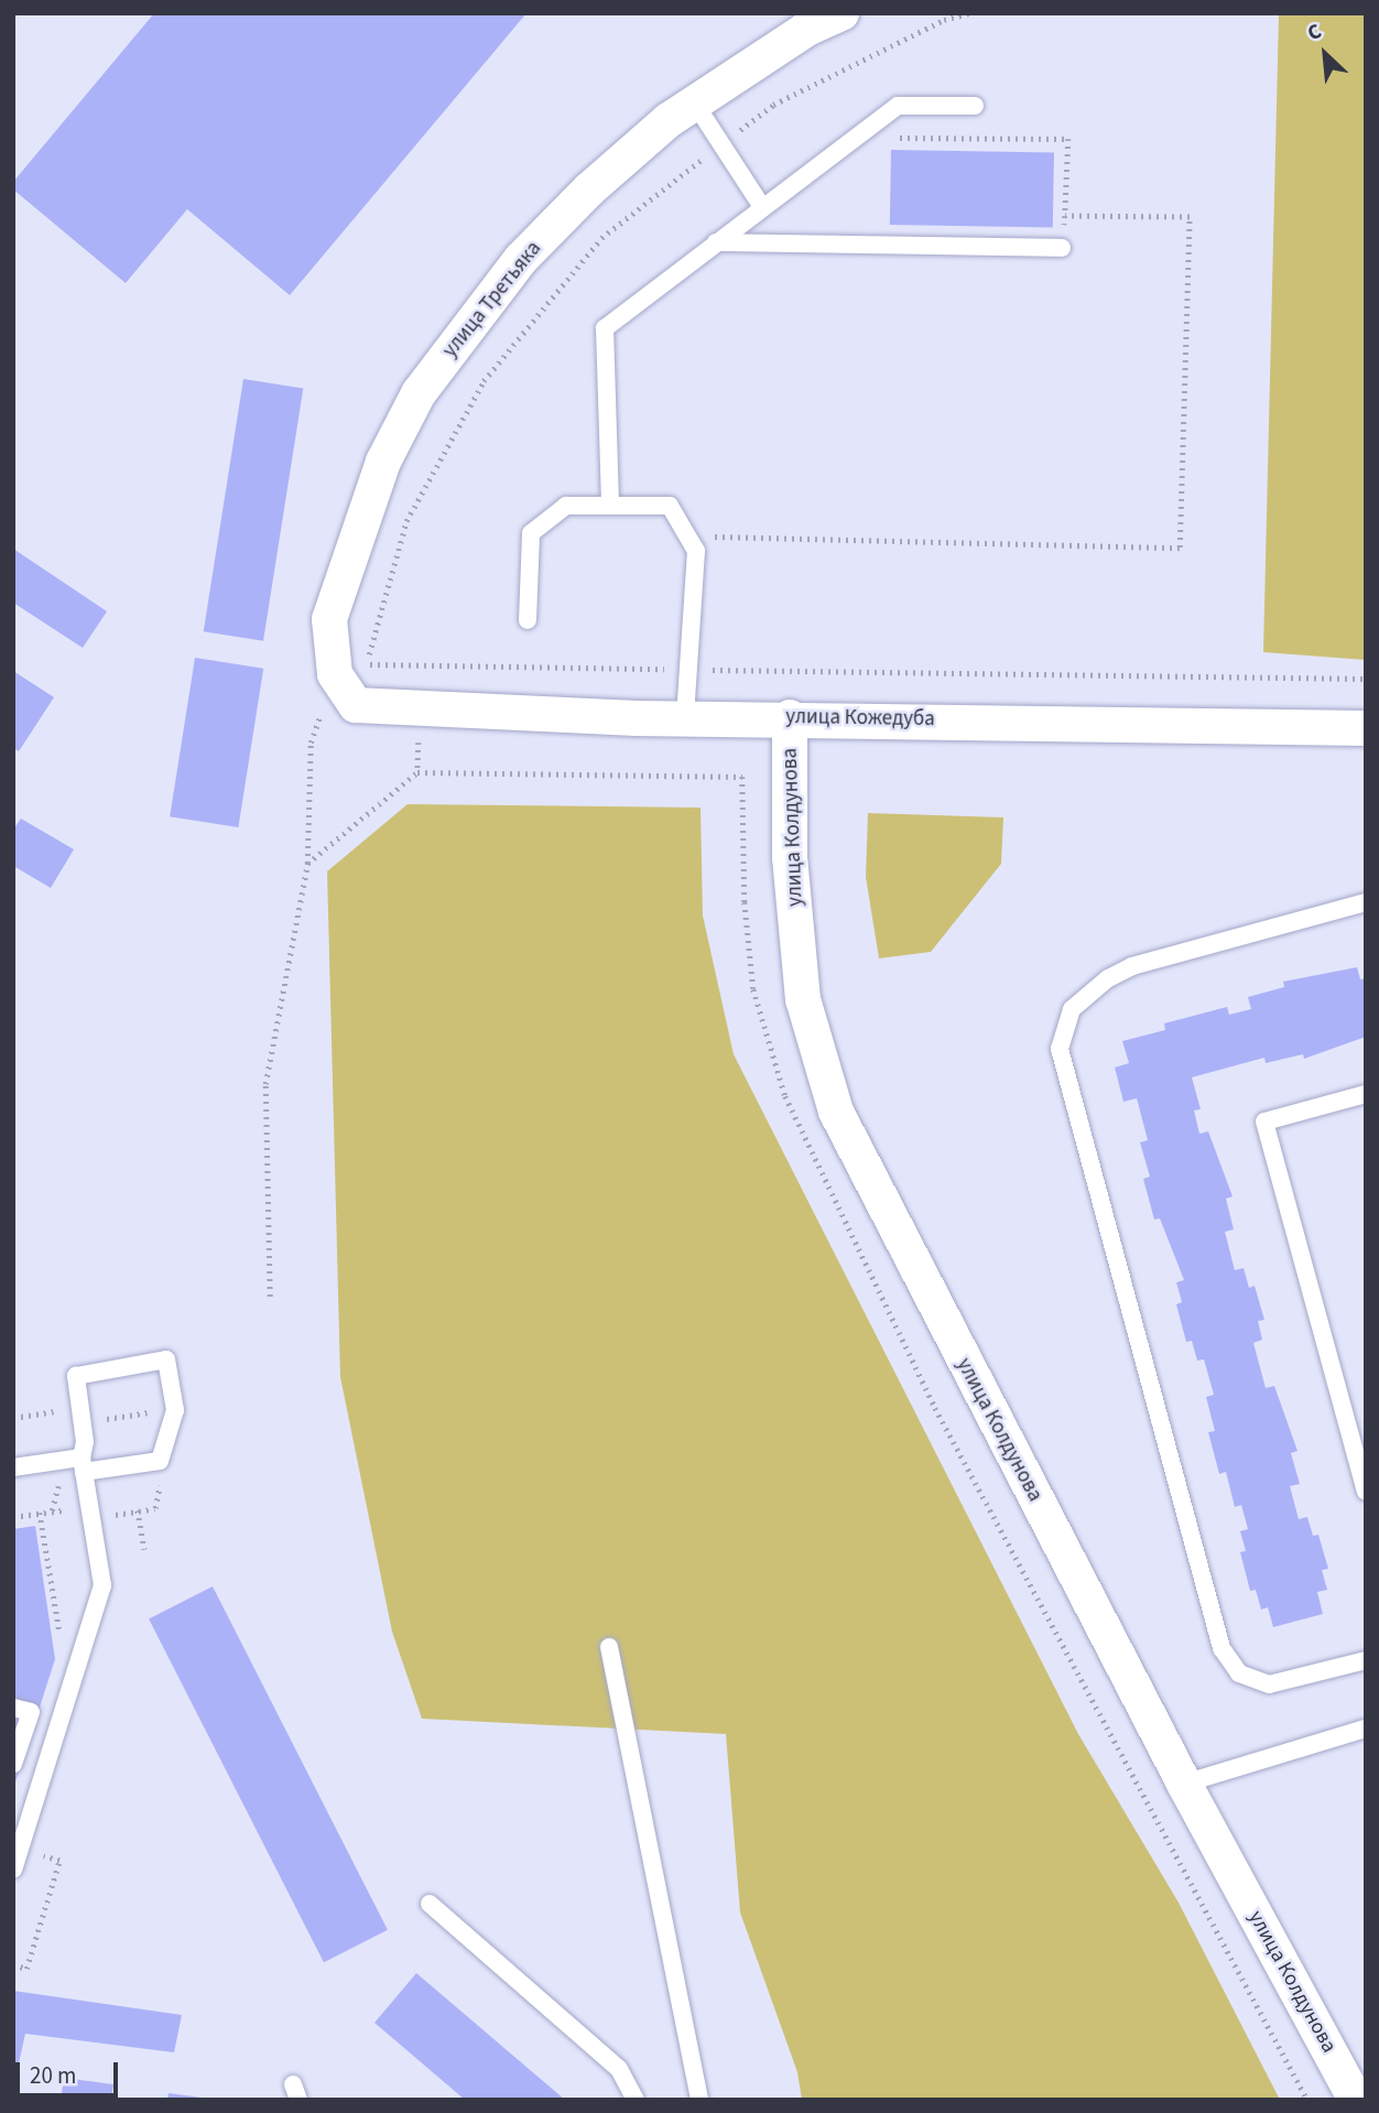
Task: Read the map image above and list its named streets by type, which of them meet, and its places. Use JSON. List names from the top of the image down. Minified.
{"streets":{"street":["улица Третьяка","улица Кожедуба","улица Колдунова"]},"crossings":[["улица Третьяка","улица Кожедуба"],["улица Кожедуба","улица Колдунова"]],"scale_bar":"20 m","north":"top left"}
